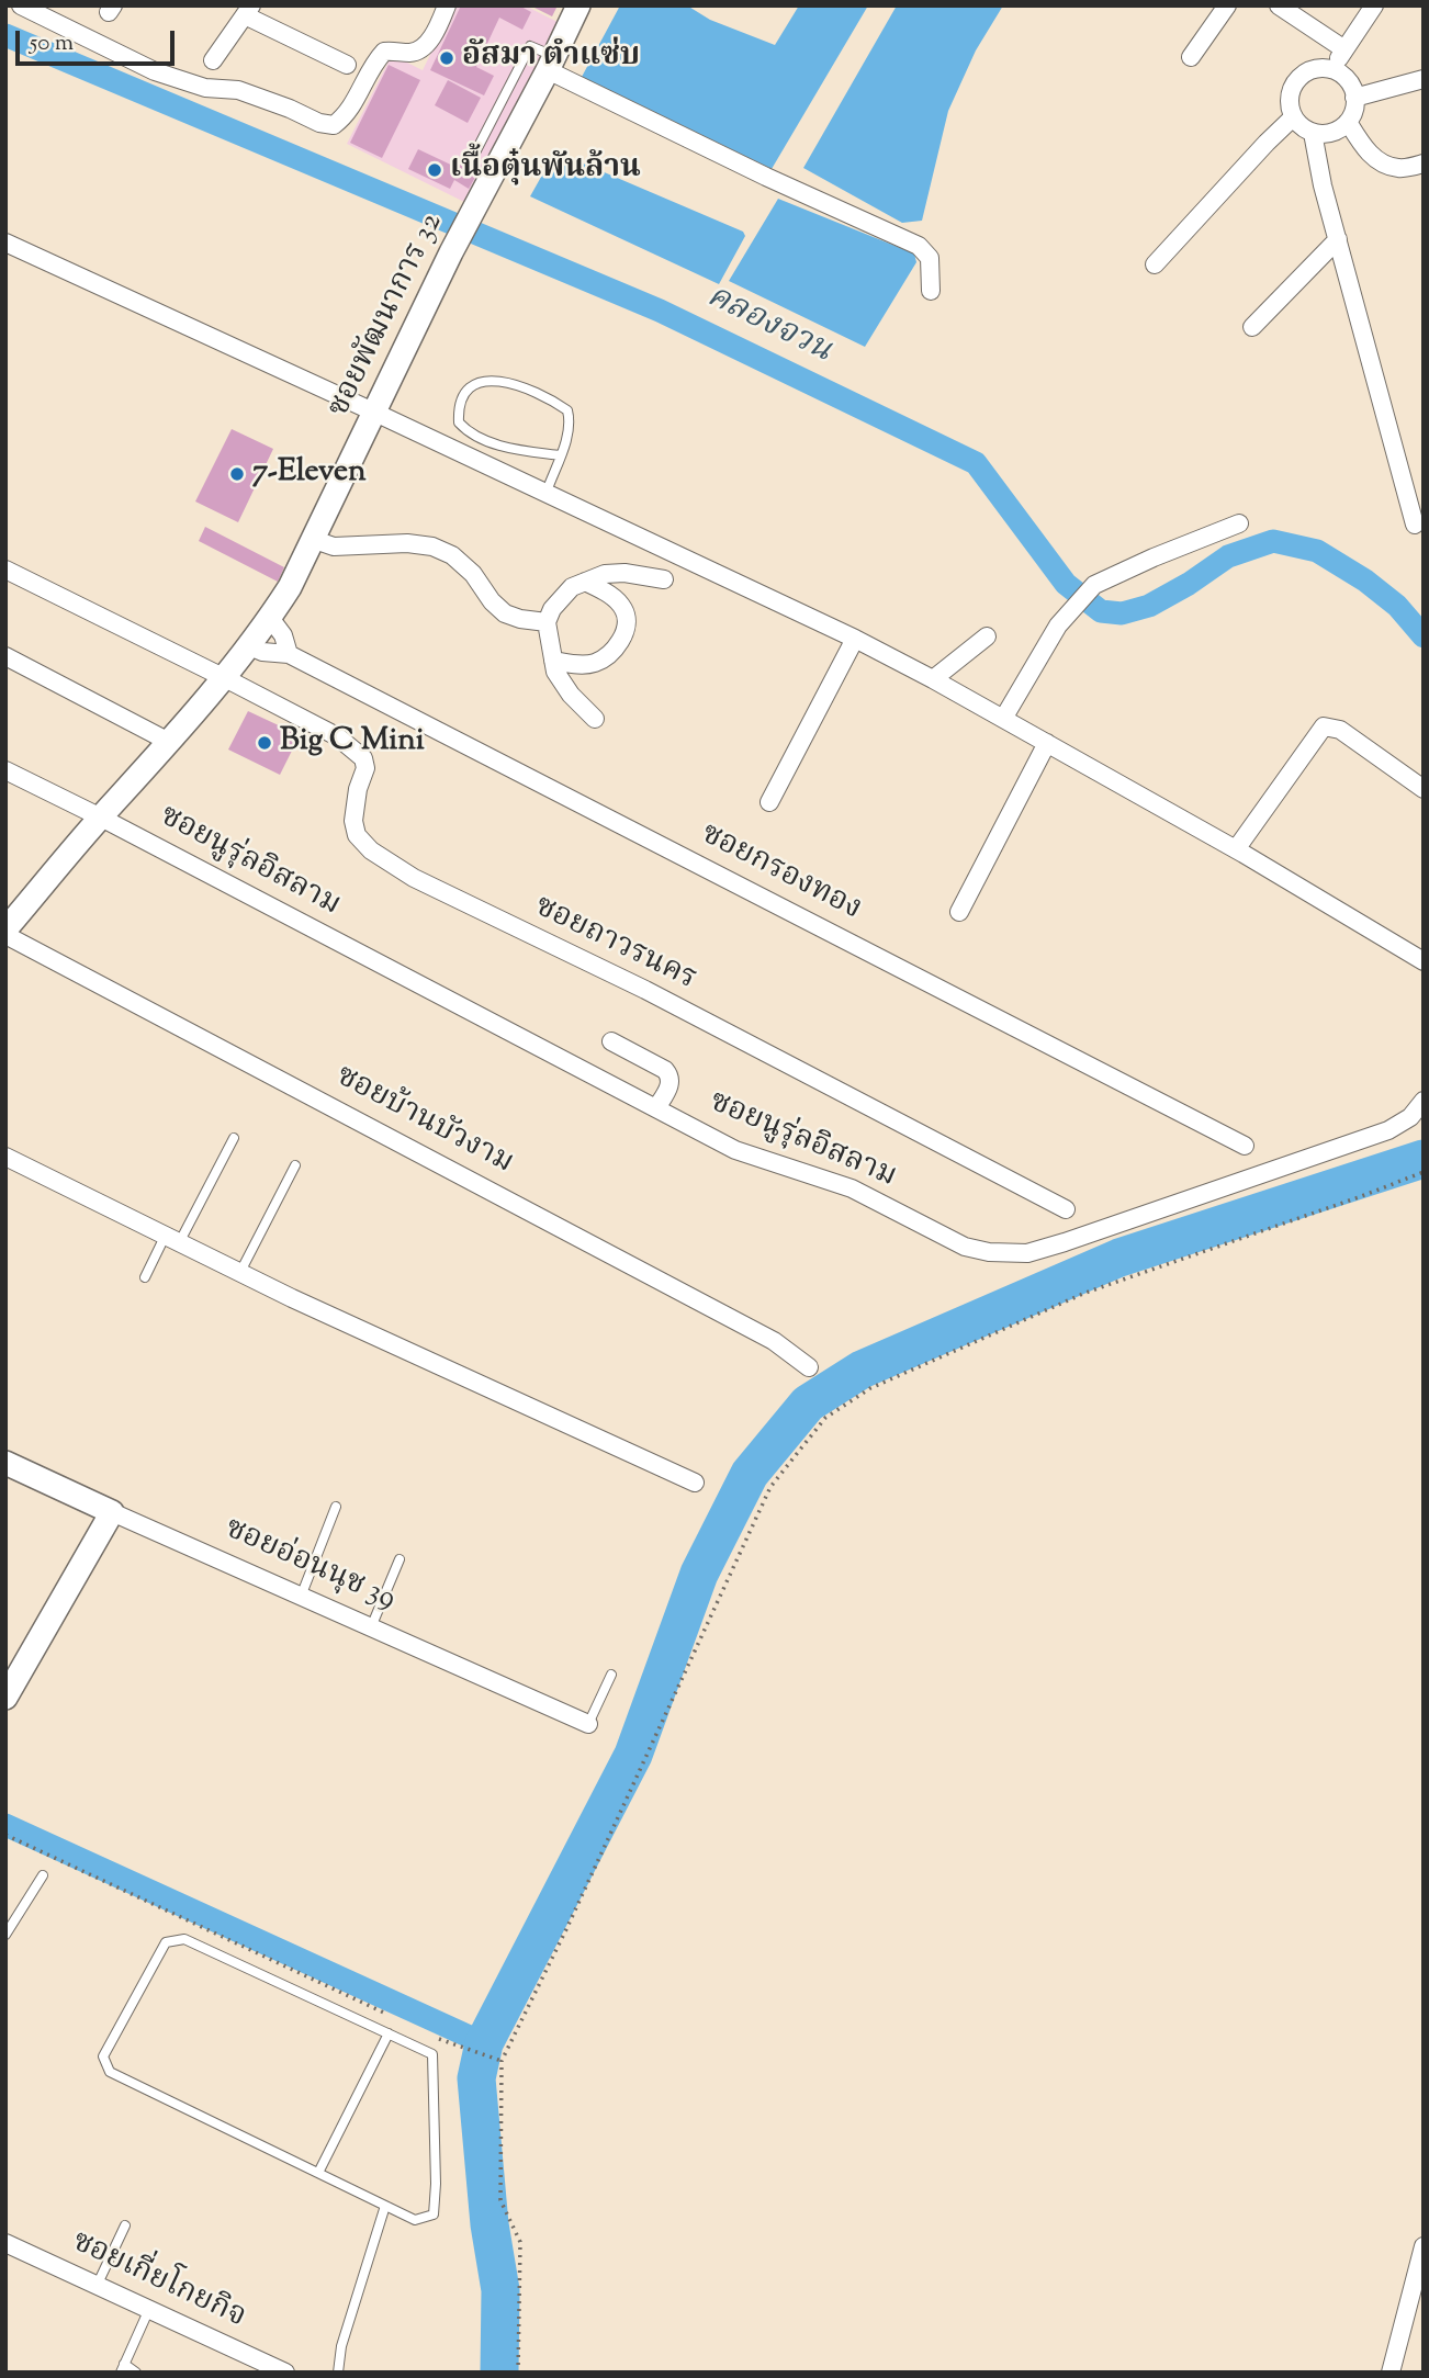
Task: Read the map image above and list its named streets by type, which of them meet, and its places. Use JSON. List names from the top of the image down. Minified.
{"streets":{"street":["ซอยพัฒนาการ 32","ซอยนูรุ่ลอิสลาม","ซอยกรองทอง","ซอยถาวรนคร","ซอยบ้านบัวงาม","ซอยอ่อนนุช 39","ซอยเกี่ยโกยกิจ"]},"crossings":[["ซอยพัฒนาการ 32","ซอยนูรุ่ลอิสลาม"],["ซอยพัฒนาการ 32","ซอยกรองทอง"],["ซอยพัฒนาการ 32","ซอยถาวรนคร"],["ซอยพัฒนาการ 32","ซอยบ้านบัวงาม"]],"water":["คลองจวน"],"places":["อัสมา ตำแซ่บ","เนื้อตุ๋นพันล้าน","7-Eleven","Big C Mini"],"scale_bar":"50 m"}
